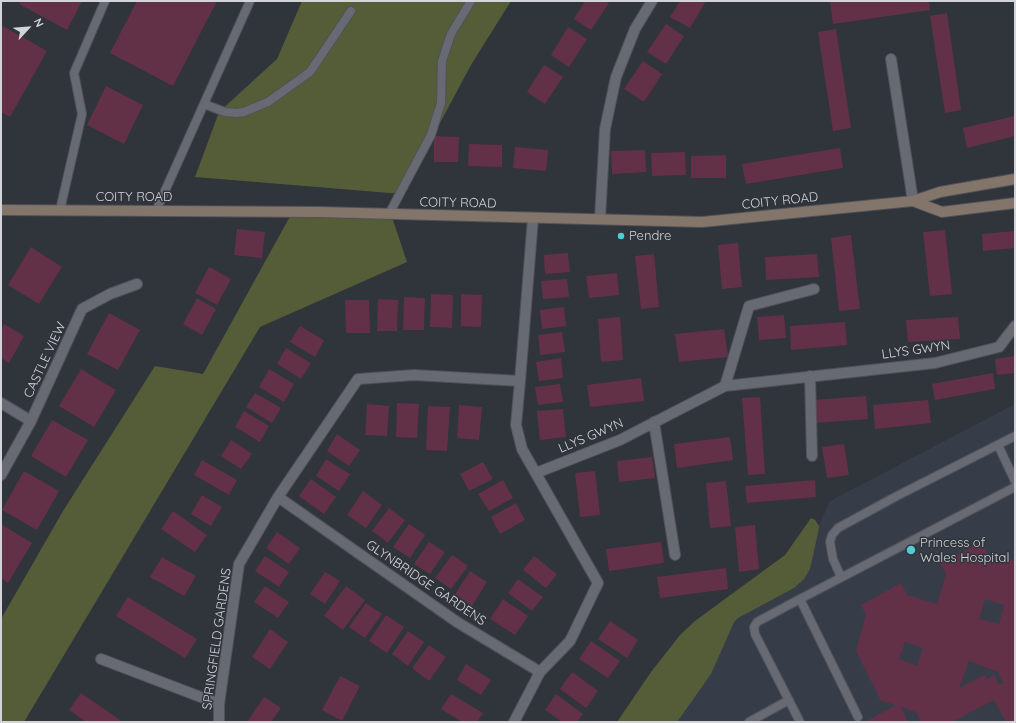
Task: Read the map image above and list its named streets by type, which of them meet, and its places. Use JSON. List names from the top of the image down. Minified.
{"streets":{"main road":["COITY ROAD"],"street":["LLYS GWYN","CASTLE VIEW","GLYNBRIDGE GARDENS","SPRINGFIELD GARDENS"]},"crossings":[["GLYNBRIDGE GARDENS","SPRINGFIELD GARDENS"]],"places":["Pendre","Princess of Wales Hospital"],"north":"top right"}
